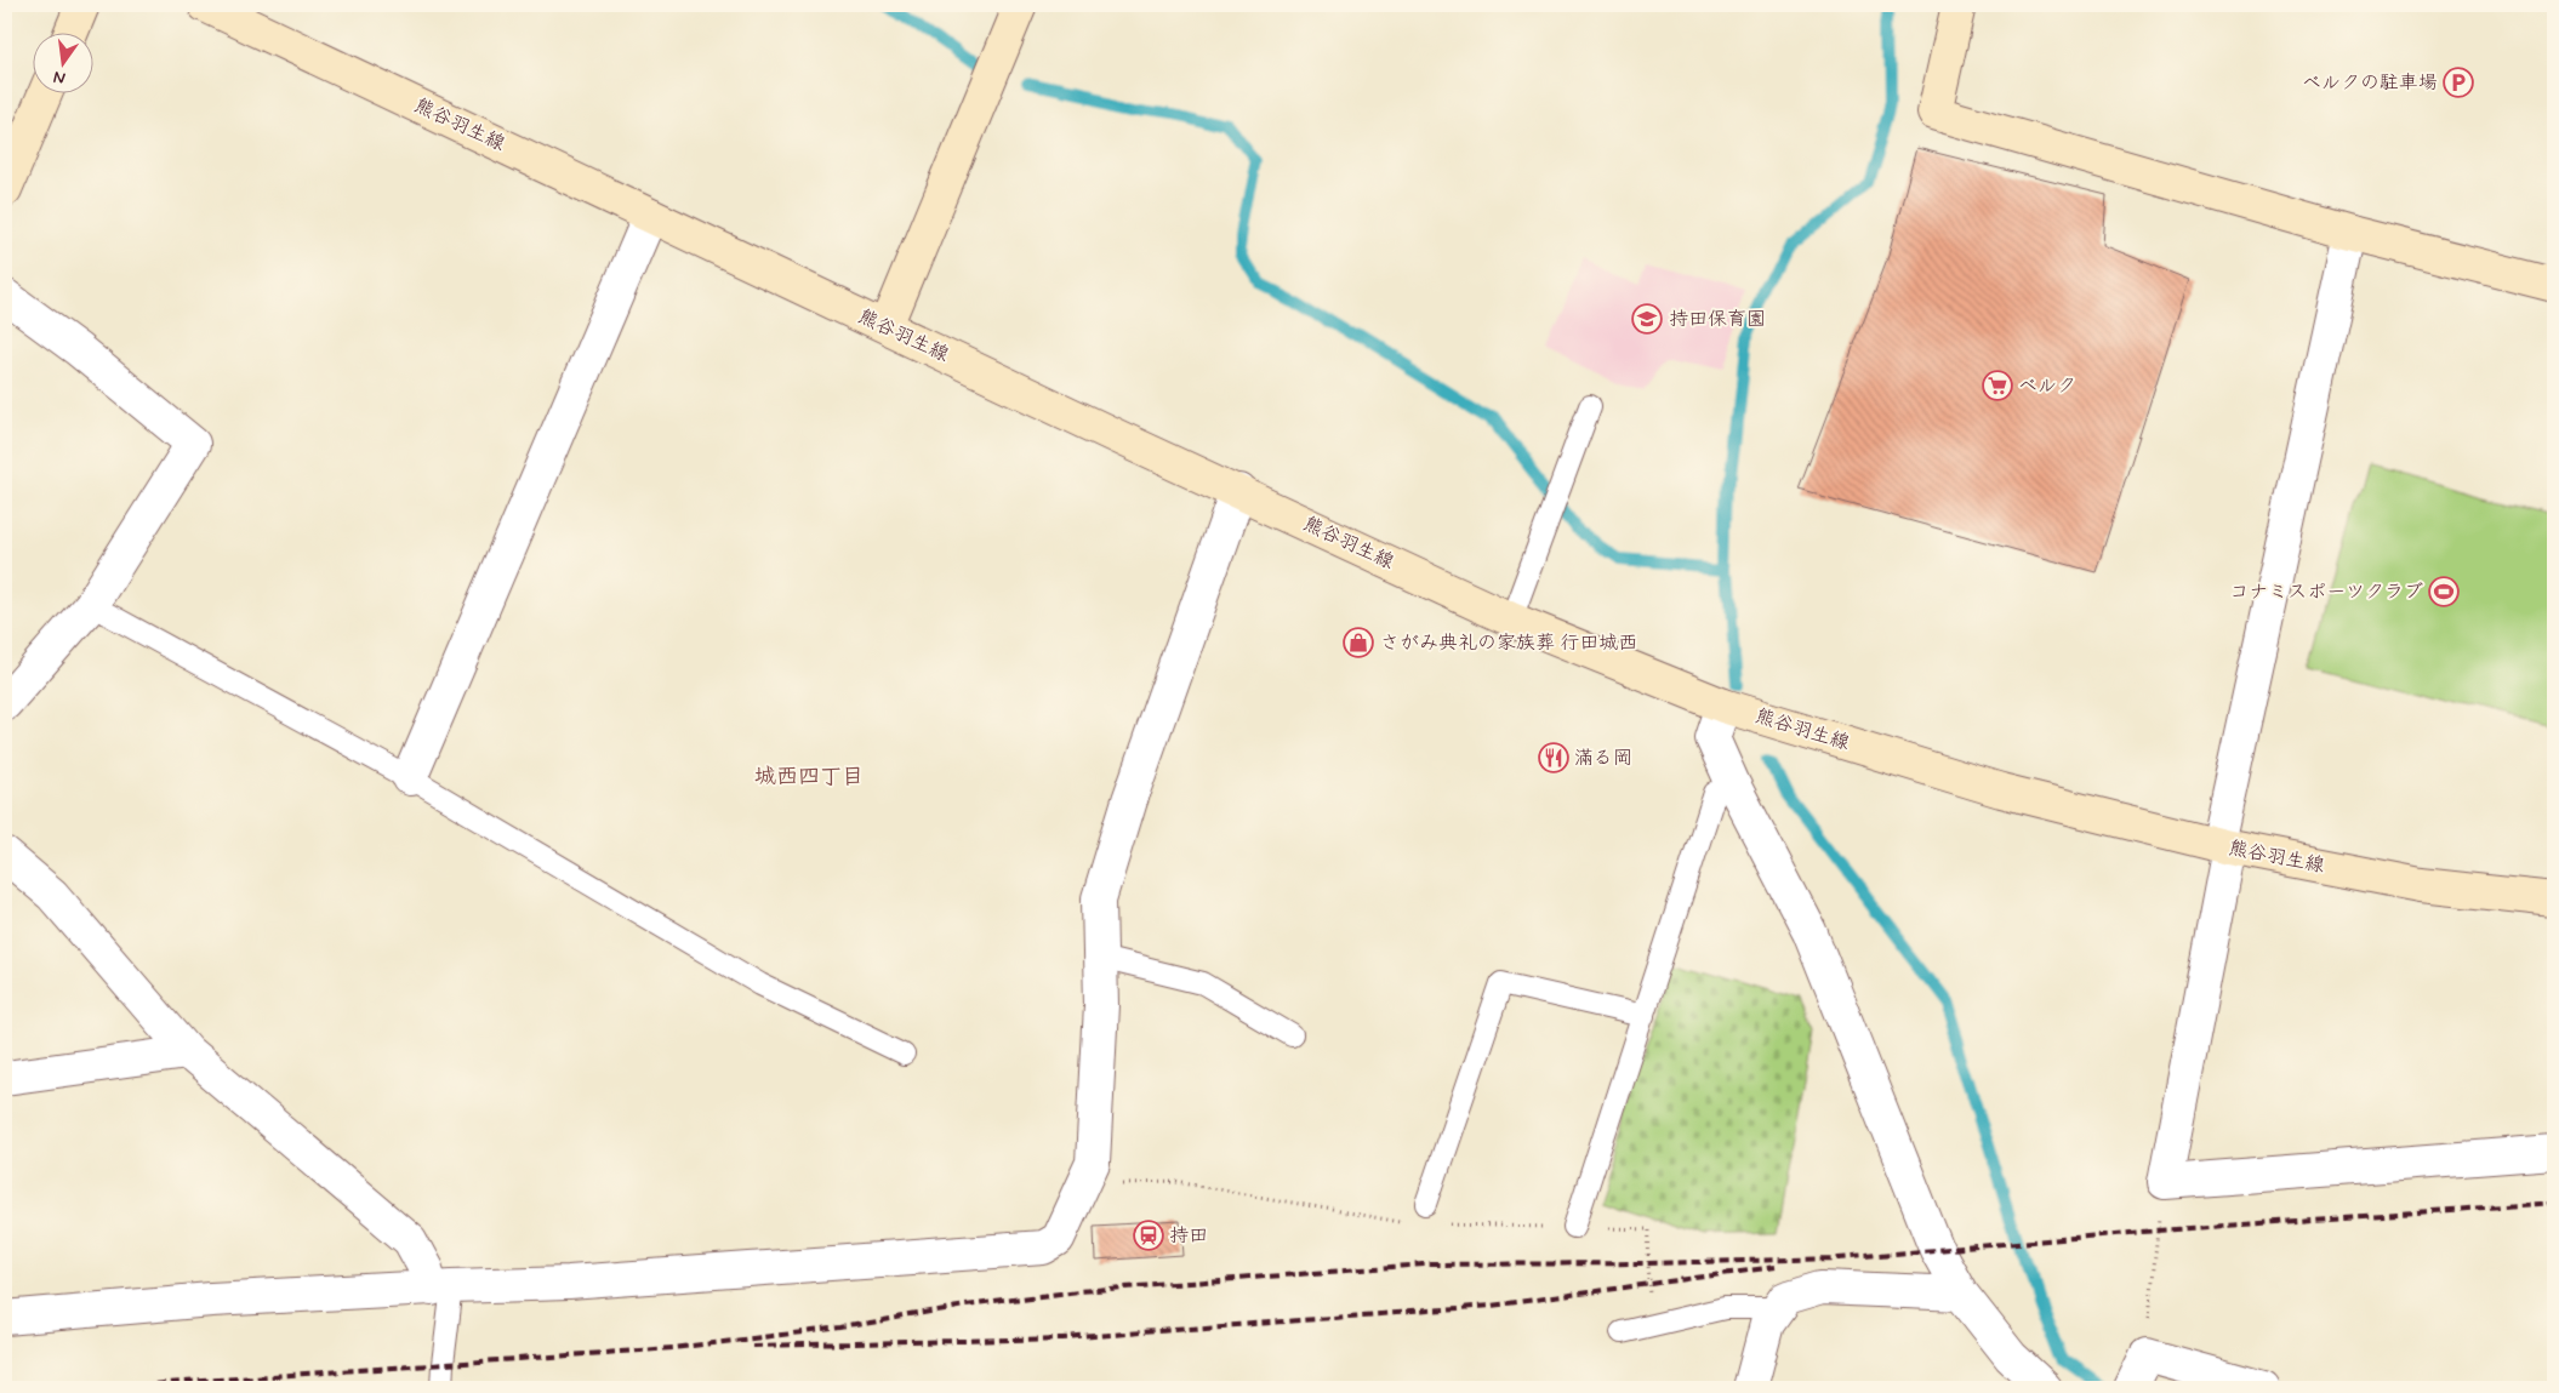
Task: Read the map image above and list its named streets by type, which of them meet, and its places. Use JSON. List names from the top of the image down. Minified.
{"streets":{"main road":["熊谷羽生線"]},"districts":["城西四丁目"],"places":{"parking":["ベルクの駐車場"],"school or university":["持田保育園"],"supermarket":["ベルク"],"sports":["コナミスポーツクラブ"],"shop":["さがみ典礼の家族葬 行田城西"],"restaurant":["滿る岡"],"station":["持田"]},"north":"bottom"}
